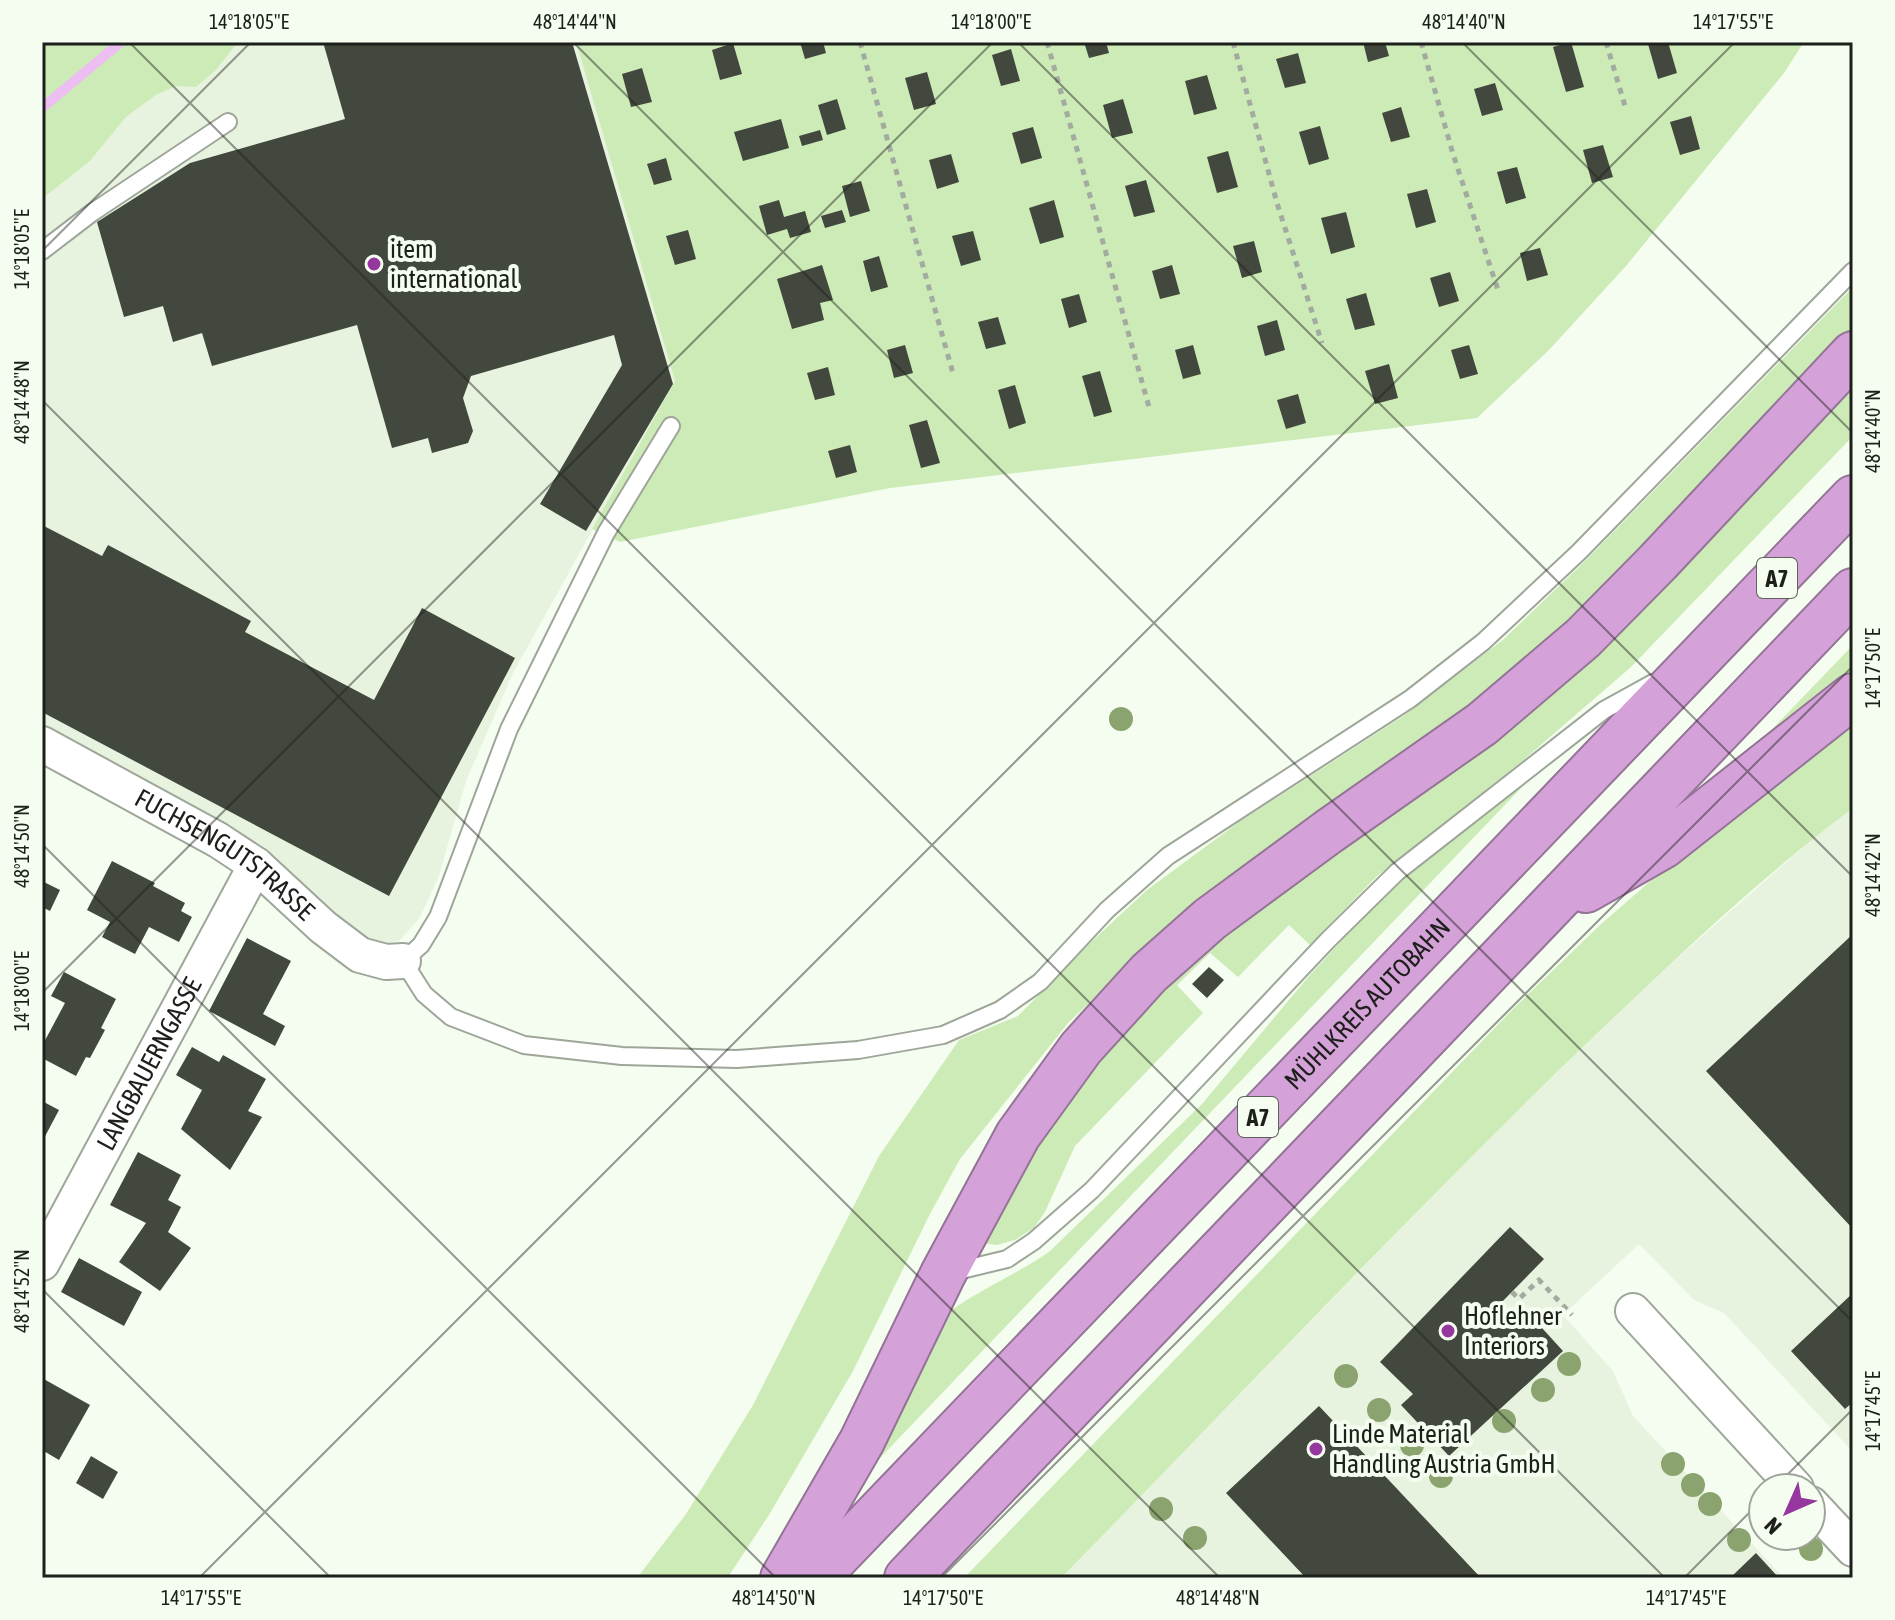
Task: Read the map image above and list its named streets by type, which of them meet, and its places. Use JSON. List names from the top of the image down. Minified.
{"streets":{"highway":["A7","MÜHLKREIS AUTOBAHN"],"street":["FUCHSENGUTSTRASSE","LANGBAUERNGASSE"]},"crossings":[["FUCHSENGUTSTRASSE","LANGBAUERNGASSE"]],"places":["item international","Hoflehner Interiors","Linde Material Handling Austria GmbH"],"north":"bottom left","coordinates":["14°18'05\"E","48°14'44\"N","14°18'00\"E","48°14'40\"N","14°17'55\"E","48°14'48\"N","14°17'50\"E","48°14'50\"N","48°14'42\"N","48°14'52\"N","14°17'45\"E"]}
